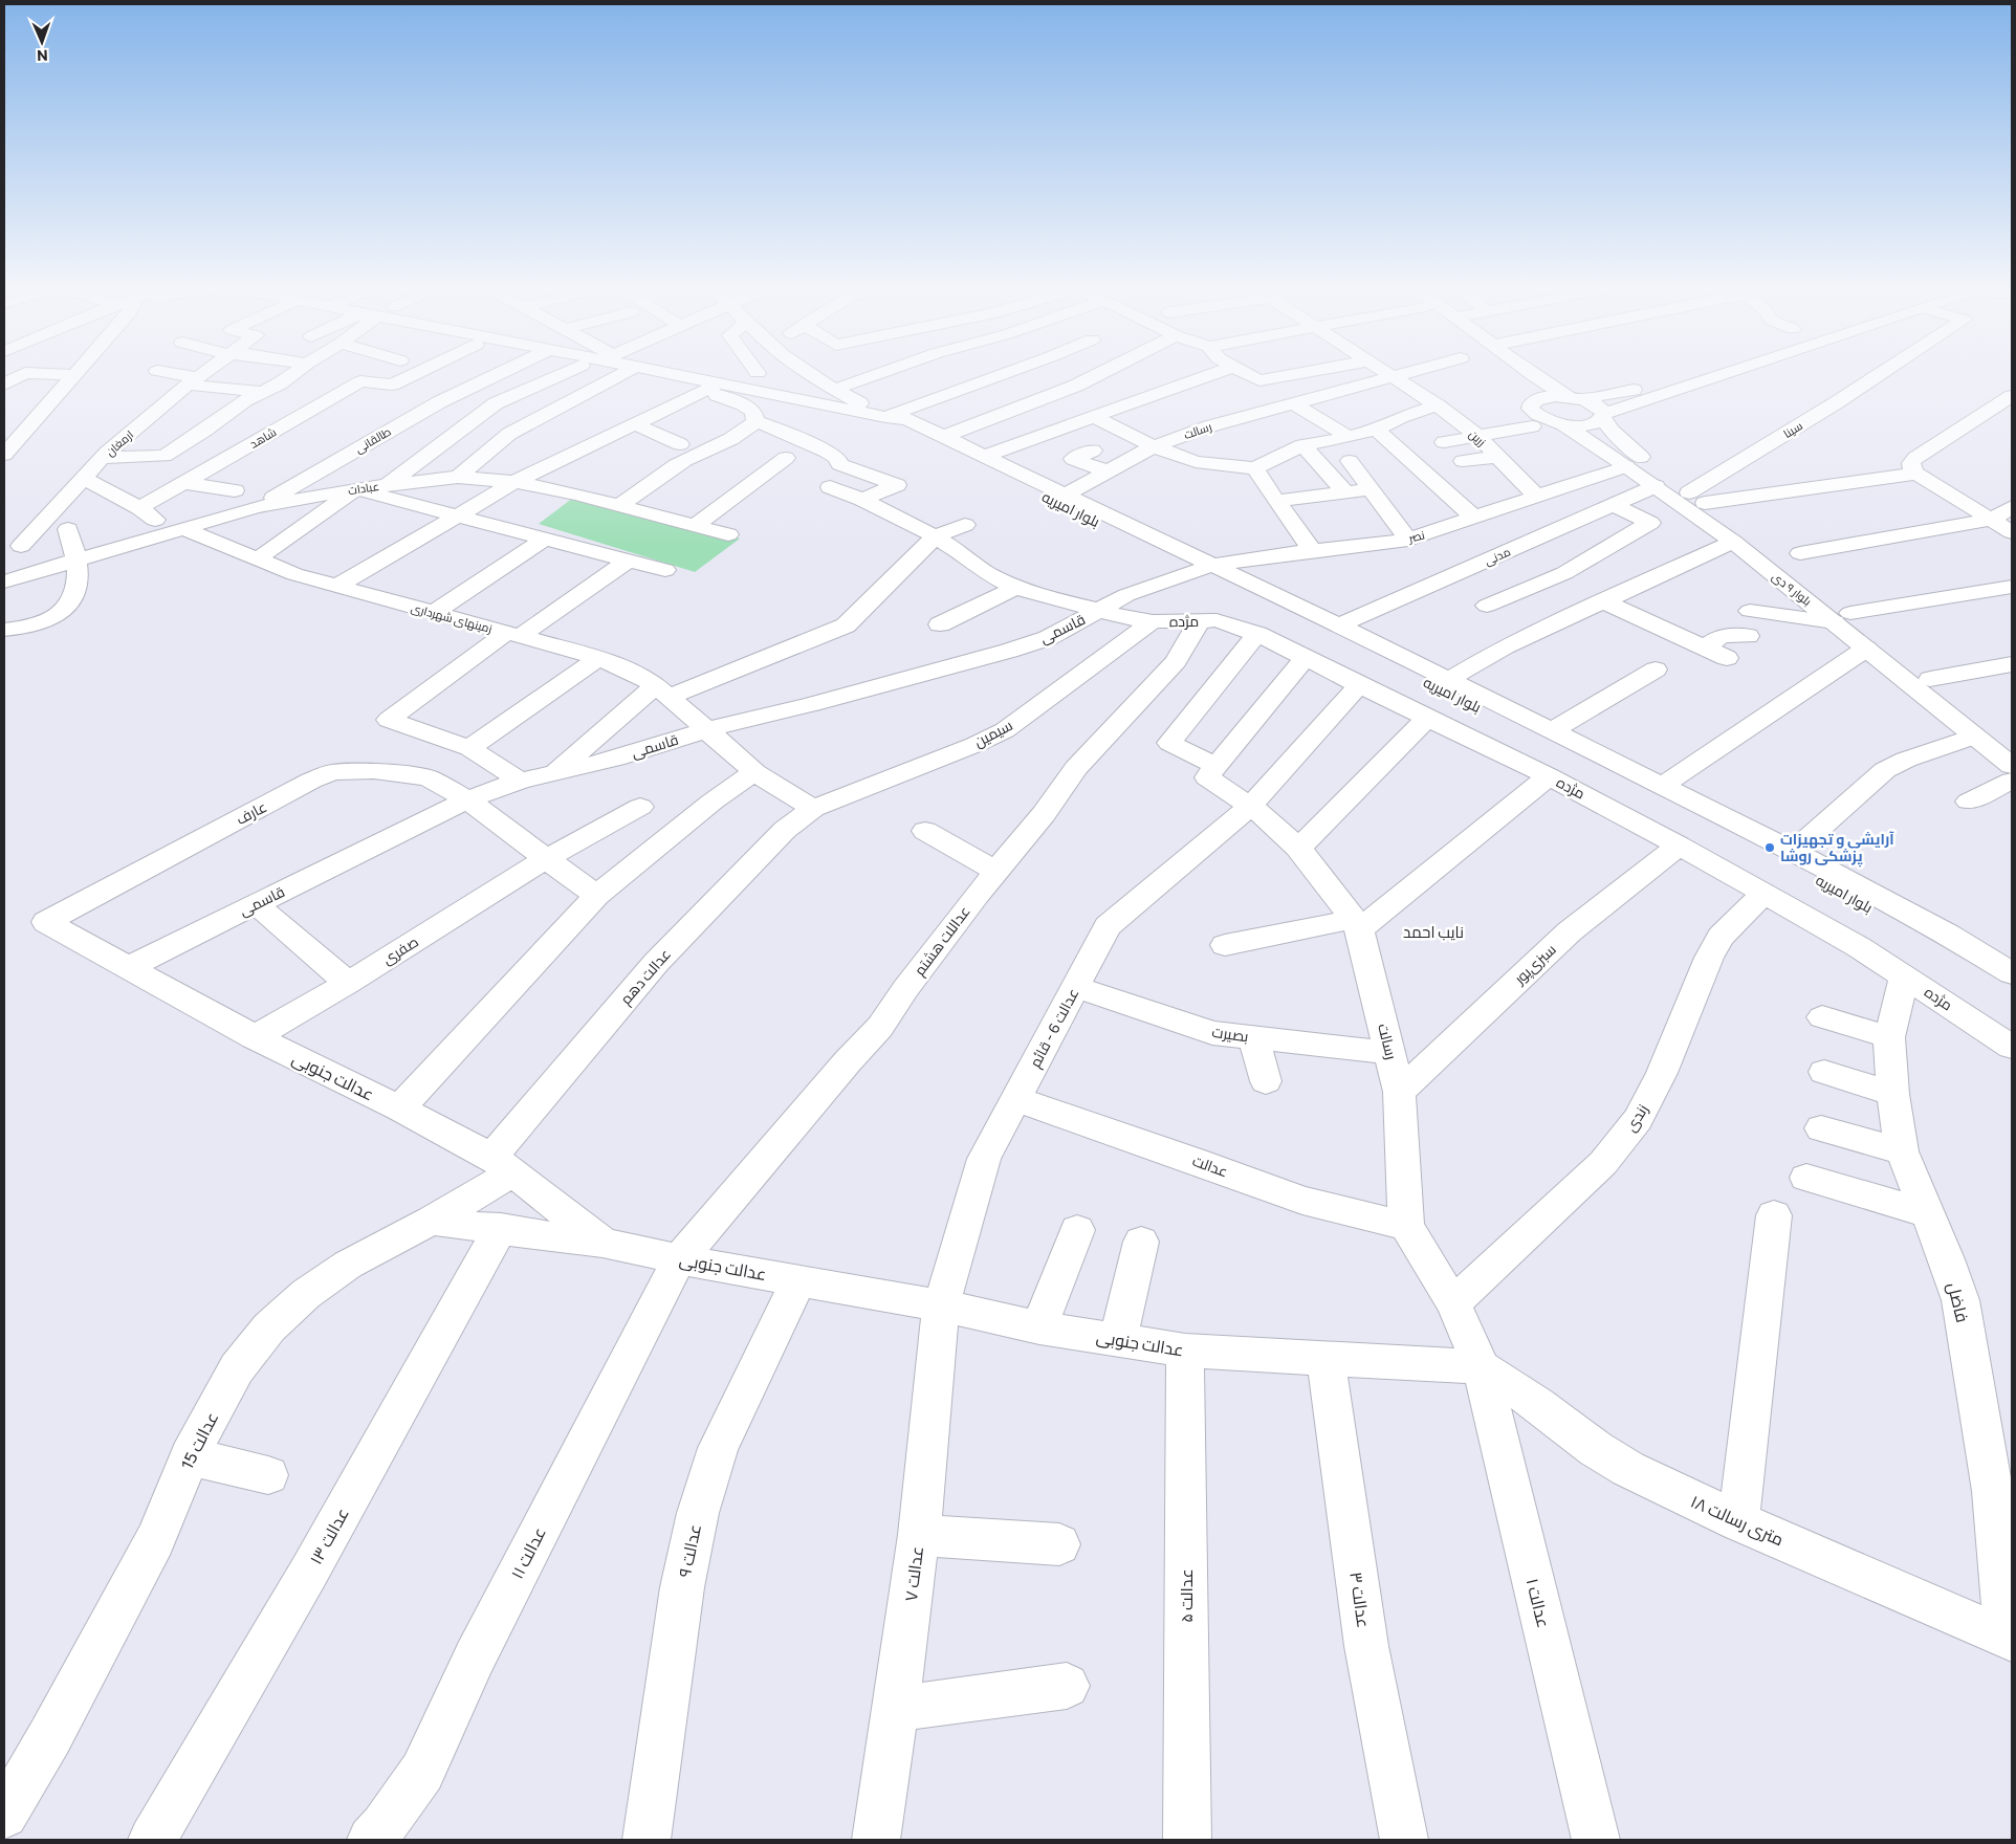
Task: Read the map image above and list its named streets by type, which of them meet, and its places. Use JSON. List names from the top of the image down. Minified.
{"streets":{"street":["سینا","رسالت","شاهد","زرین","طالقانی","ارمغان","عبادات","بلوار امیریه","نصر","مدنی","بلوار ۹ دی","زمینهای شهرداری","مژده","قاسمی","سیمین","عارف","عداللت هشتم","صفری","سبزی‌پور","عدالت دهم","عدالت 6 - قائم","بصیرت","عدالت جنوبی","زندی","عدالت","فاضل","عدالت 15","۱۸ متری رسالت","عدالت ۱۳","عدالت ۹","عدالت ۱۱","عدالت ۷","عدالت ۵","عدالت ۳","عدالت ۱"]},"crossings":[["سینا","بلوار ۹ دی"],["رسالت","زرین"],["رسالت","بلوار امیریه"],["رسالت","سبزی‌پور"],["رسالت","عدالت 6 - قائم"],["رسالت","بصیرت"],["رسالت","عدالت جنوبی"],["رسالت","زندی"],["رسالت","عدالت"],["رسالت","۱۸ متری رسالت"],["رسالت","عدالت ۱"],["زرین","نصر"],["طالقانی","عبادات"],["عبادات","زمینهای شهرداری"],["بلوار امیریه","نصر"],["بلوار امیریه","مدنی"],["بلوار امیریه","قاسمی"],["نصر","بلوار ۹ دی"],["نصر","قاسمی"],["مدنی","بلوار ۹ دی"],["زمینهای شهرداری","قاسمی"],["زمینهای شهرداری","سیمین"],["زمینهای شهرداری","عدالت دهم"],["مژده","قاسمی"],["مژده","سیمین"],["مژده","عداللت هشتم"],["مژده","سبزی‌پور"],["مژده","عدالت 6 - قائم"],["مژده","زندی"],["مژده","فاضل"],["قاسمی","عارف"],["قاسمی","عدالت جنوبی"],["سیمین","عدالت دهم"],["عارف","صفری"],["عارف","عدالت جنوبی"],["عداللت هشتم","عدالت جنوبی"],["عداللت هشتم","عدالت ۱۱"],["صفری","عدالت جنوبی"],["عدالت دهم","عدالت جنوبی"],["عدالت دهم","عدالت 15"],["عدالت 6 - قائم","بصیرت"],["عدالت 6 - قائم","عدالت جنوبی"],["عدالت 6 - قائم","عدالت"],["عدالت 6 - قائم","عدالت ۷"],["عدالت جنوبی","عدالت 15"],["عدالت جنوبی","۱۸ متری رسالت"],["عدالت جنوبی","عدالت ۹"],["عدالت جنوبی","عدالت ۱۱"],["عدالت جنوبی","عدالت ۷"],["عدالت جنوبی","عدالت ۵"],["عدالت جنوبی","عدالت ۳"],["عدالت جنوبی","عدالت ۱"],["فاضل","۱۸ متری رسالت"],["۱۸ متری رسالت","عدالت ۱"]],"districts":["نایب احمد"],"places":["آرایشی و تجهیزات پزشکی روشا"],"north":"bottom"}
